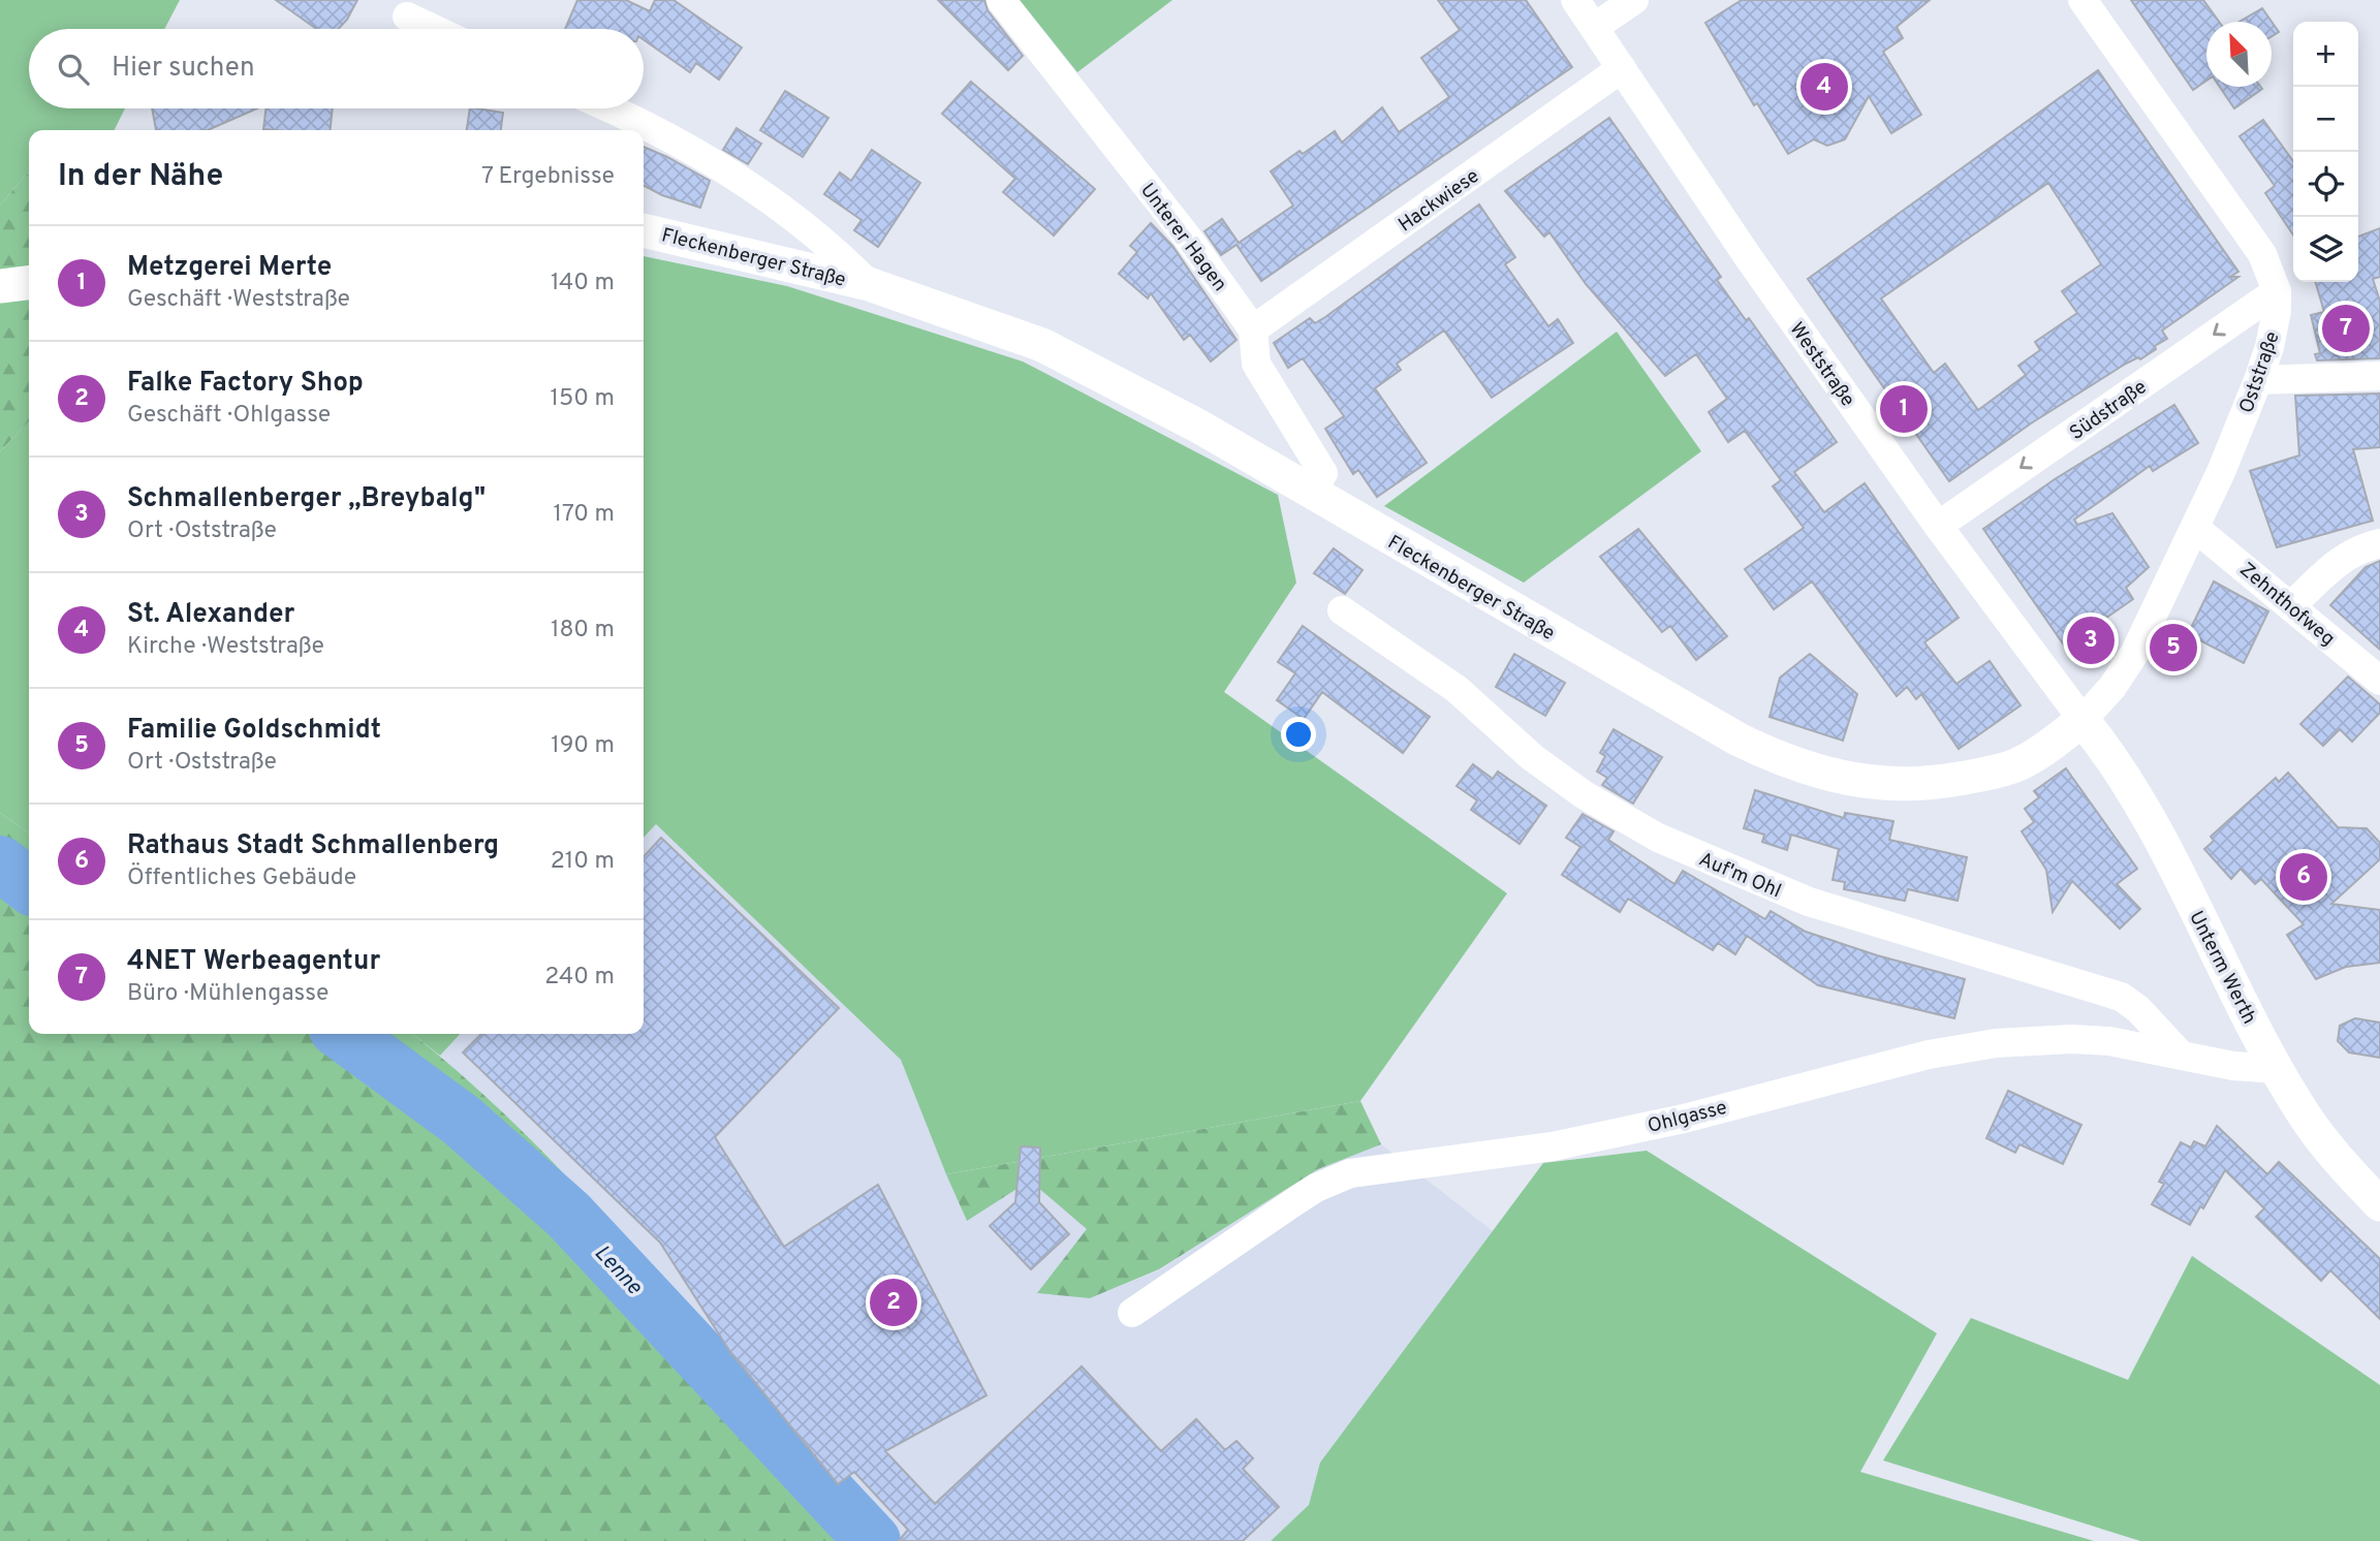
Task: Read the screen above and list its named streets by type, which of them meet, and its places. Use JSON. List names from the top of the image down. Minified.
{"streets":{"street":["Hackwiese","Unterer Hagen","Fleckenberger Straße","Weststraße","Oststraße","Südstraße","Zehnthofweg","Auf'm Ohl","Unterm Werth","Ohlgasse"]},"crossings":[["Hackwiese","Unterer Hagen"],["Hackwiese","Weststraße"],["Unterer Hagen","Fleckenberger Straße"],["Fleckenberger Straße","Weststraße"],["Fleckenberger Straße","Oststraße"],["Fleckenberger Straße","Unterm Werth"],["Weststraße","Oststraße"],["Weststraße","Südstraße"],["Weststraße","Unterm Werth"],["Oststraße","Südstraße"],["Oststraße","Zehnthofweg"],["Oststraße","Unterm Werth"],["Auf'm Ohl","Ohlgasse"],["Unterm Werth","Ohlgasse"]],"one_way":["Südstraße"],"water":["Lenne"],"north":"top left","page":{"map_buttons":["+","−"],"search":"Hier suchen","pins":["4","7","1","3","5","6","2"],"heading":["In der Nähe","7 Ergebnisse"],"list":[{"mark":"1","name":"Metzgerei Merte","note":"Geschäft · Weststraße","value":"140 m"},{"mark":"2","name":"Falke Factory Shop","note":"Geschäft · Ohlgasse","value":"150 m"},{"mark":"3","name":"Schmallenberger „Breybalg\"","note":"Ort · Oststraße","value":"170 m"},{"mark":"4","name":"St. Alexander","note":"Kirche · Weststraße","value":"180 m"},{"mark":"5","name":"Familie Goldschmidt","note":"Ort · Oststraße","value":"190 m"},{"mark":"6","name":"Rathaus Stadt Schmallenberg","note":"Öffentliches Gebäude","value":"210 m"},{"mark":"7","name":"4NET Werbeagentur","note":"Büro · Mühlengasse","value":"240 m"}]}}
